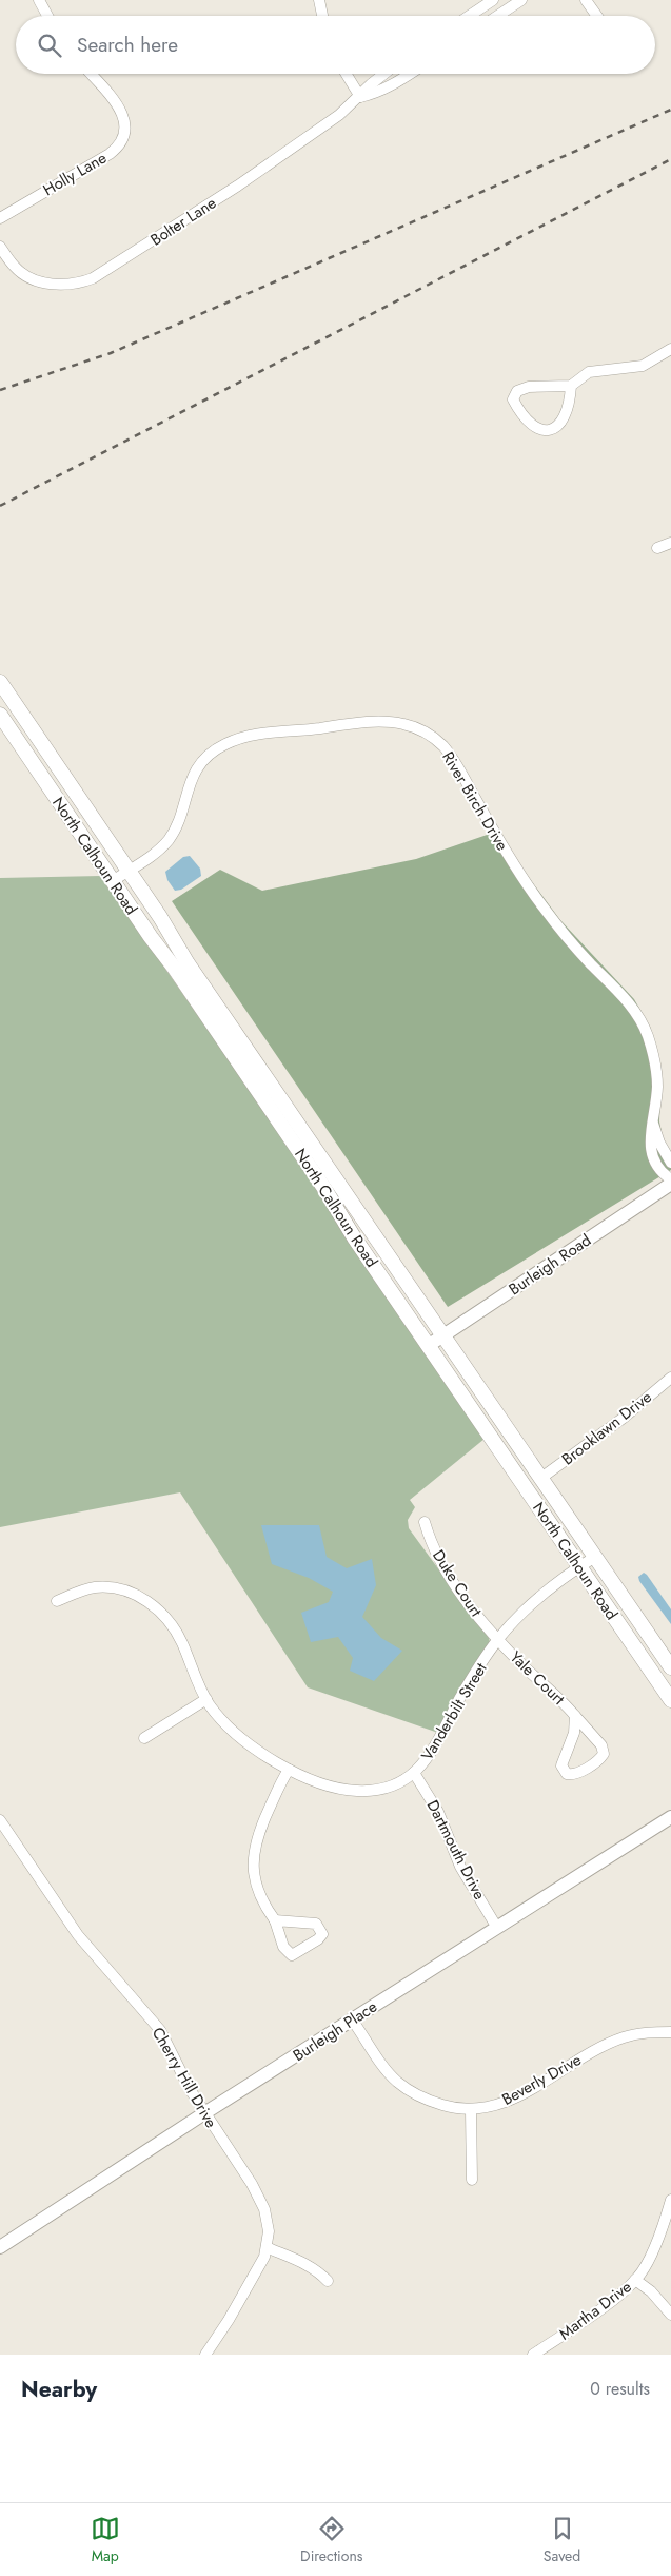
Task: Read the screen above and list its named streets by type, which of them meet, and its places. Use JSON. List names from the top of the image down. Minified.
{"streets":{"main road":["North Calhoun Road"],"street":["Holly Lane","Bolter Lane","River Birch Drive","Burleigh Road","Brooklawn Drive","Duke Court","Yale Court","Vanderbilt Street","Dartmouth Drive","Burleigh Place","Cherry Hill Drive","Beverly Drive","Martha Drive"]},"crossings":[["River Birch Drive","North Calhoun Road"],["River Birch Drive","Burleigh Road"],["North Calhoun Road","Burleigh Road"],["North Calhoun Road","Brooklawn Drive"],["North Calhoun Road","Vanderbilt Street"],["Duke Court","Yale Court"],["Duke Court","Vanderbilt Street"],["Yale Court","Vanderbilt Street"],["Vanderbilt Street","Dartmouth Drive"],["Dartmouth Drive","Burleigh Place"],["Burleigh Place","Cherry Hill Drive"],["Burleigh Place","Beverly Drive"]],"page":{"search":"Search here","heading":["Nearby","0 results"],"nav":["Map","Directions","Saved"]}}
